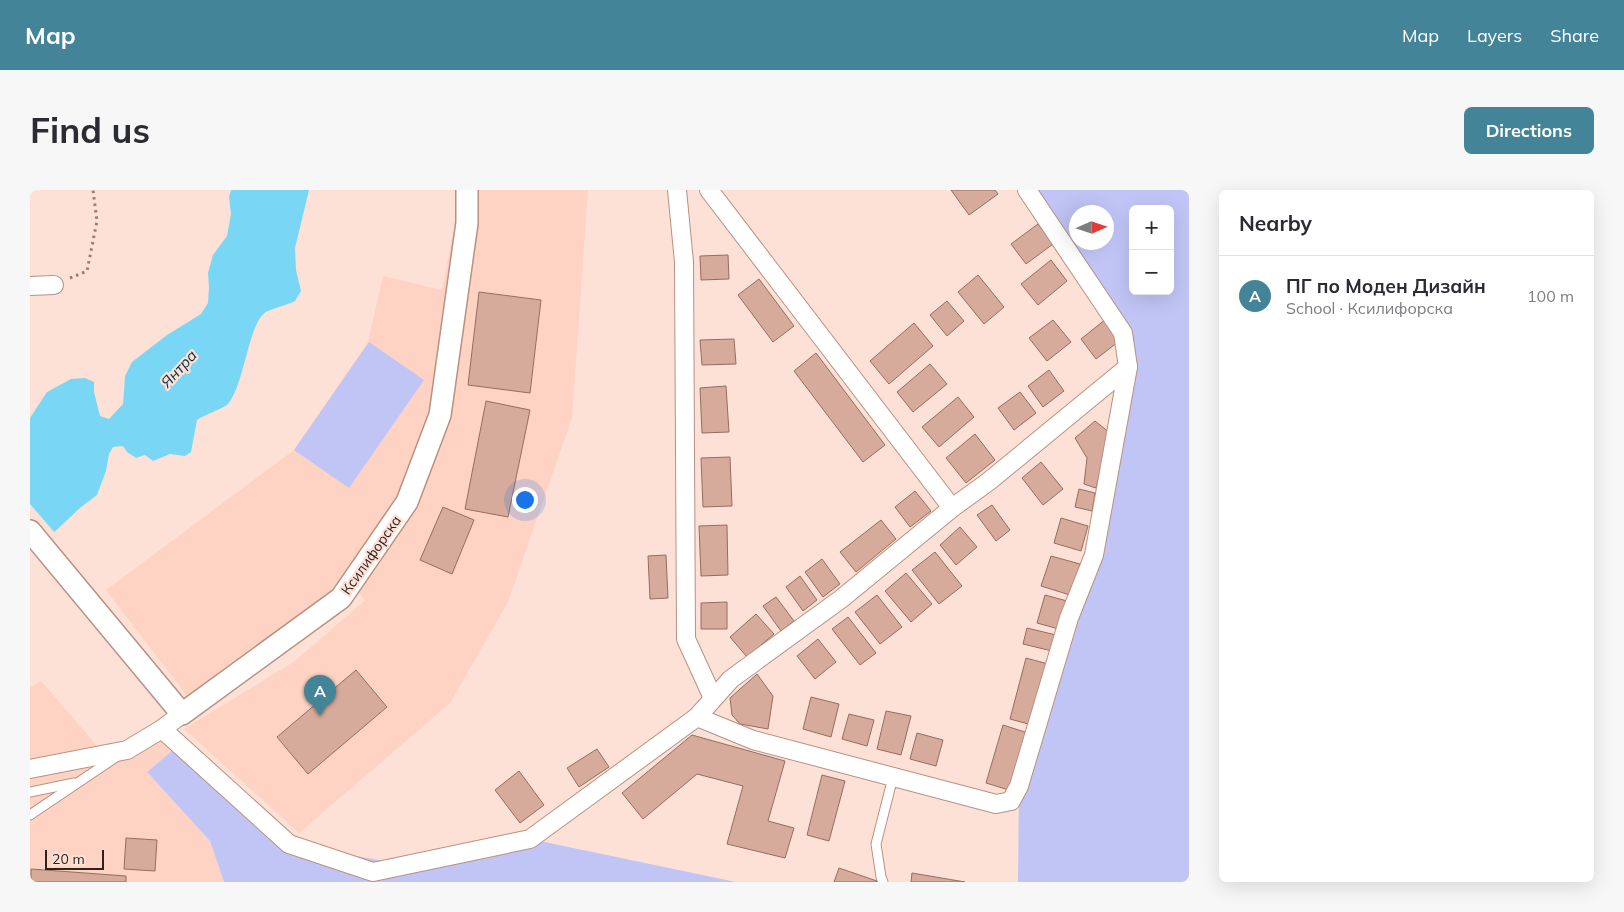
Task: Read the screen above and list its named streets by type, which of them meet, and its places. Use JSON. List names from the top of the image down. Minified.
{"streets":{"street":["Ксилифорска"]},"water":["Янтра"],"scale_bar":"20 m","north":"right","page":{"header":"Map","nav":["Map","Layers","Share"],"buttons":"Directions","title":"Find us","heading":"Nearby","map_buttons":["+","−"],"list":[{"mark":"A","name":"ПГ по Моден Дизайн","note":"School · Ксилифорска","value":"100 m"}],"pins":"A","scale":"20 m"}}
